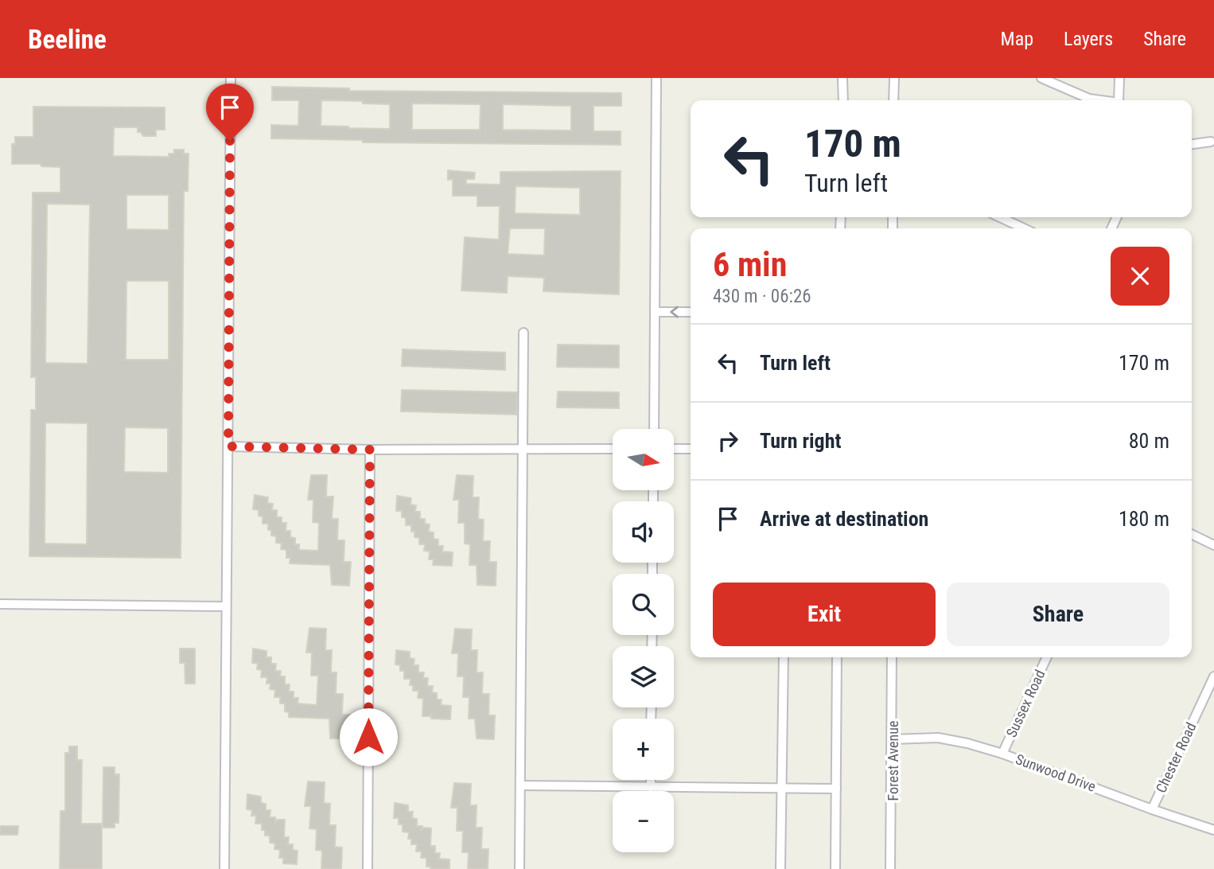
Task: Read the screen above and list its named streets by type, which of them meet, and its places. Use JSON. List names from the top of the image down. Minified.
{"streets":{"street":["Sussex Road","Chester Road","Forest Avenue","Sunwood Drive"]},"crossings":[["Sussex Road","Sunwood Drive"],["Chester Road","Sunwood Drive"],["Forest Avenue","Sunwood Drive"]],"north":"right","page":{"header":"Beeline","nav":["Map","Layers","Share"],"turn":["170 m","Turn left"],"heading":["6 min","430 m · 06:26"],"list":[{"name":"Turn left","value":"170 m"},{"name":"Turn right","value":"80 m"},{"name":"Arrive at destination","value":"180 m"}],"map_buttons":["+","−"],"buttons":["Exit","Share"]}}
